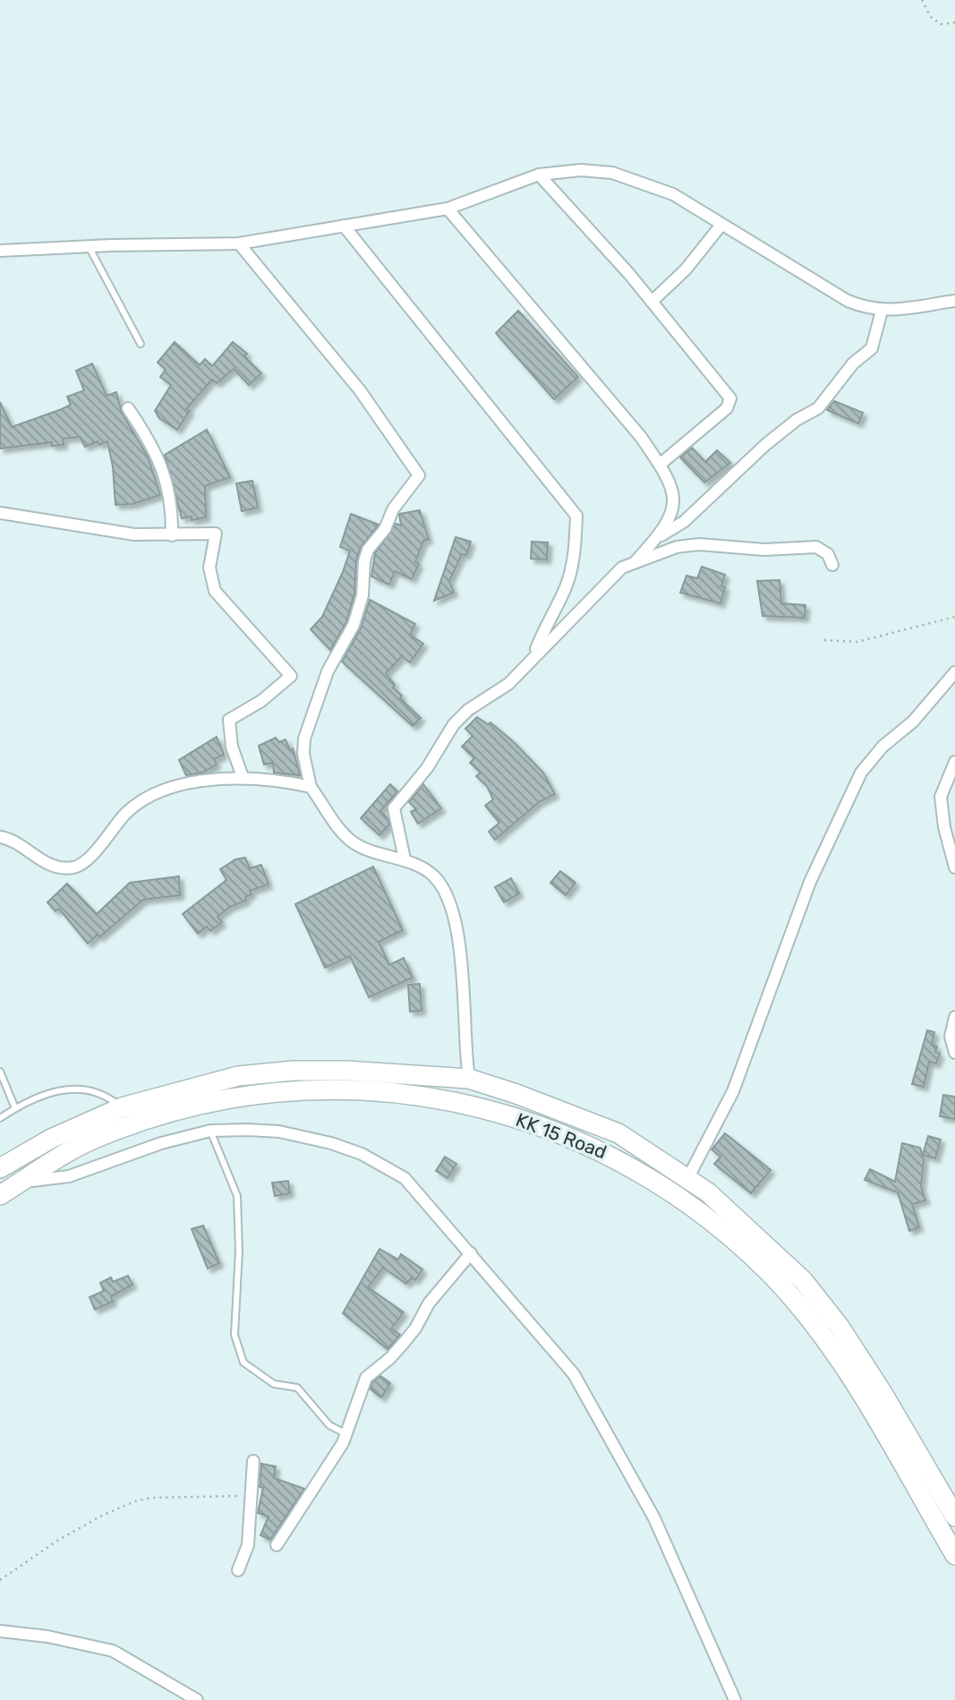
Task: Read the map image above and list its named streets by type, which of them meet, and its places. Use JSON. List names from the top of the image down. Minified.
{"streets":{"highway":["KK 15 Road"]}}
